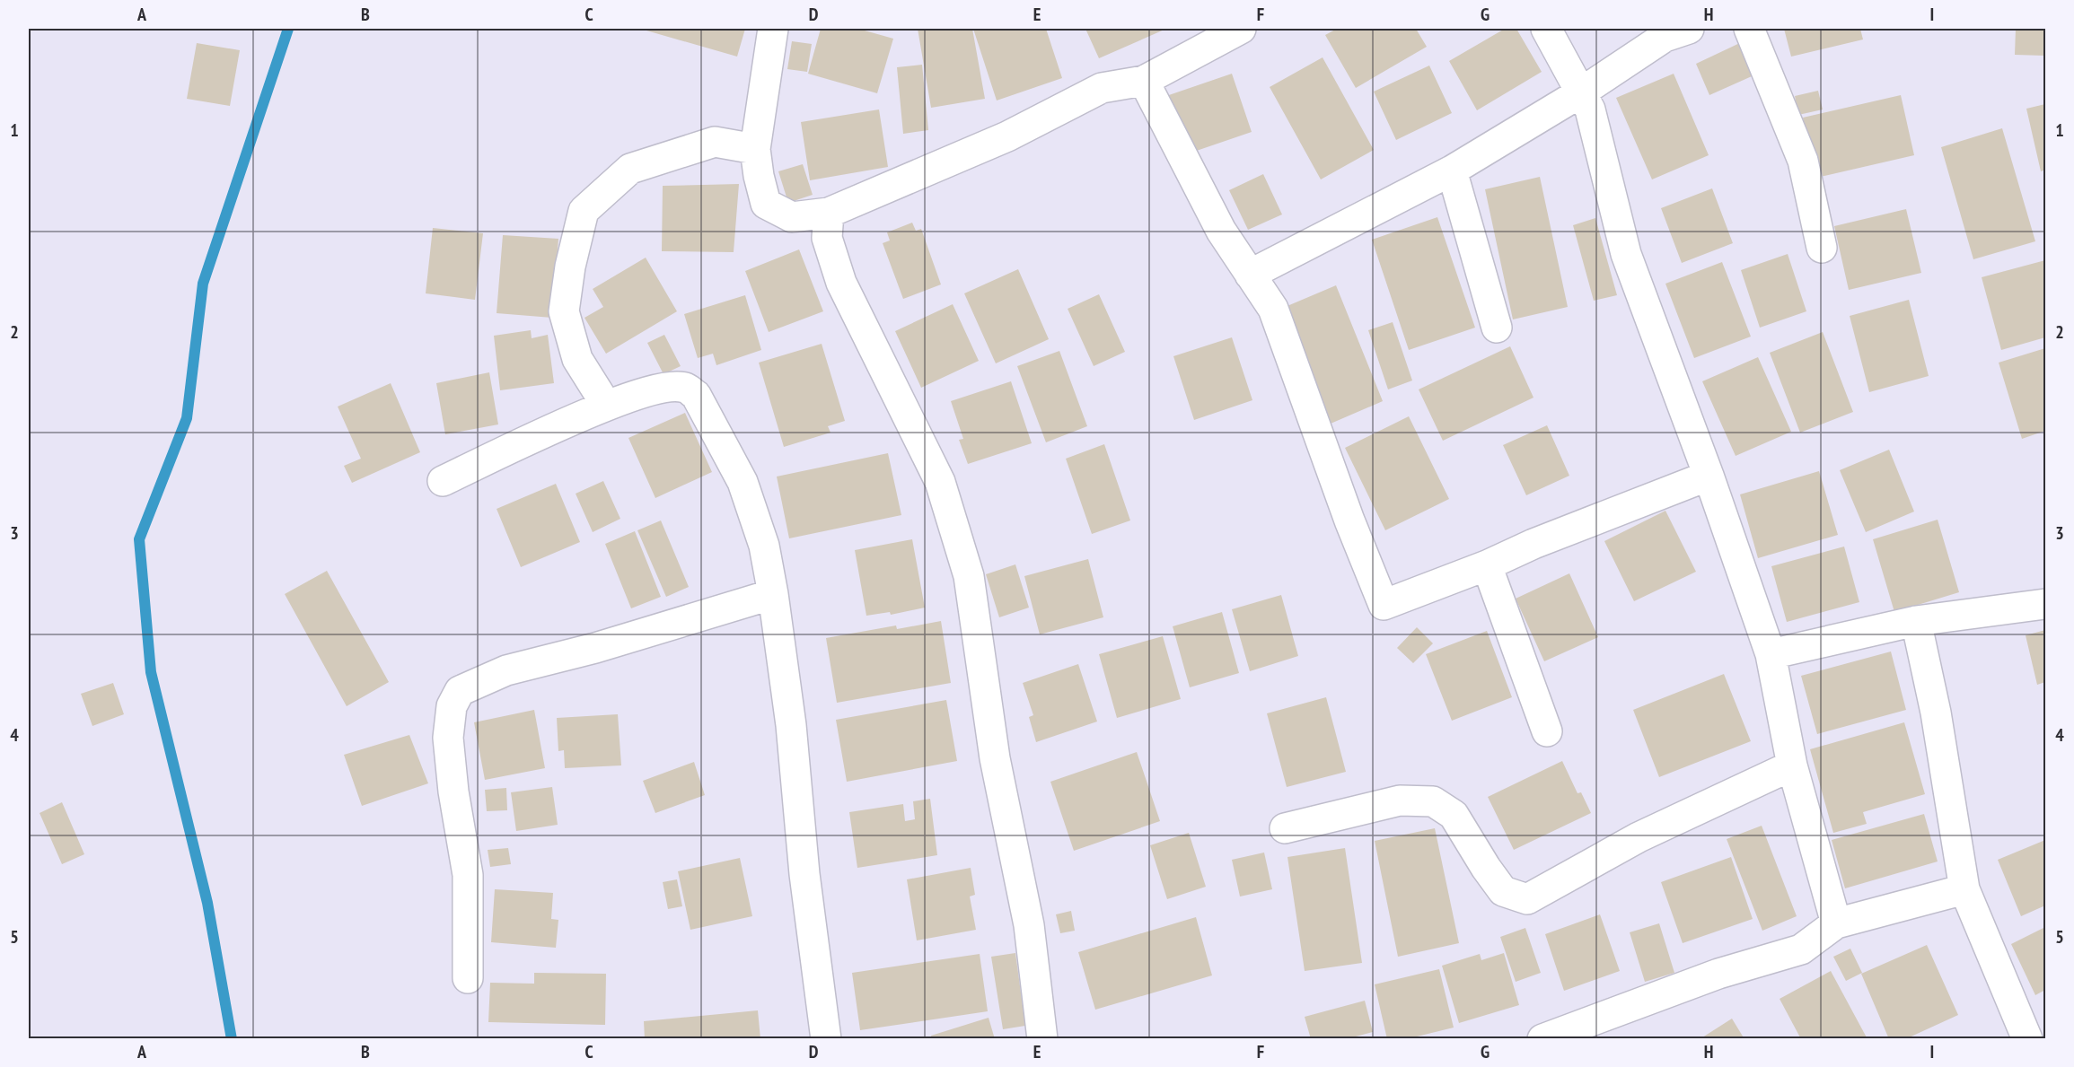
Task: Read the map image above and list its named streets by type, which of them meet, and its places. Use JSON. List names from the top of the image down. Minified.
{"grid":{"columns":["A","B","C","D","E","F","G","H","I"],"rows":["1","2","3","4","5"]}}
